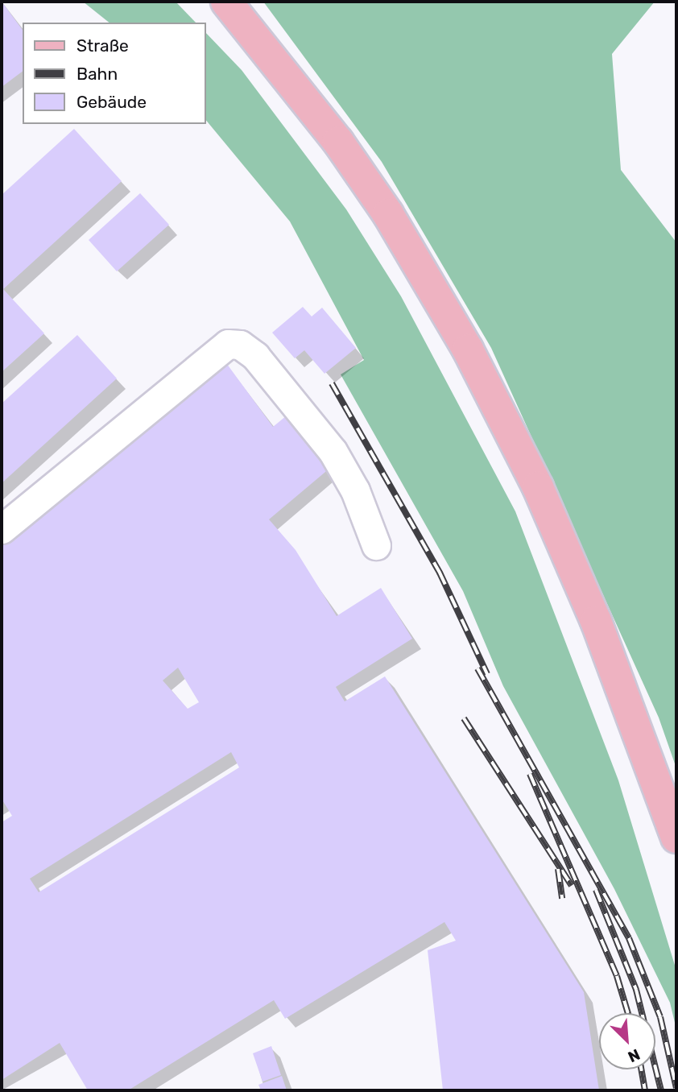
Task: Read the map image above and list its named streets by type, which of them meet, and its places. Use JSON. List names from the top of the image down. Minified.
{"legend":["Straße","Bahn","Gebäude"],"north":"bottom right"}
